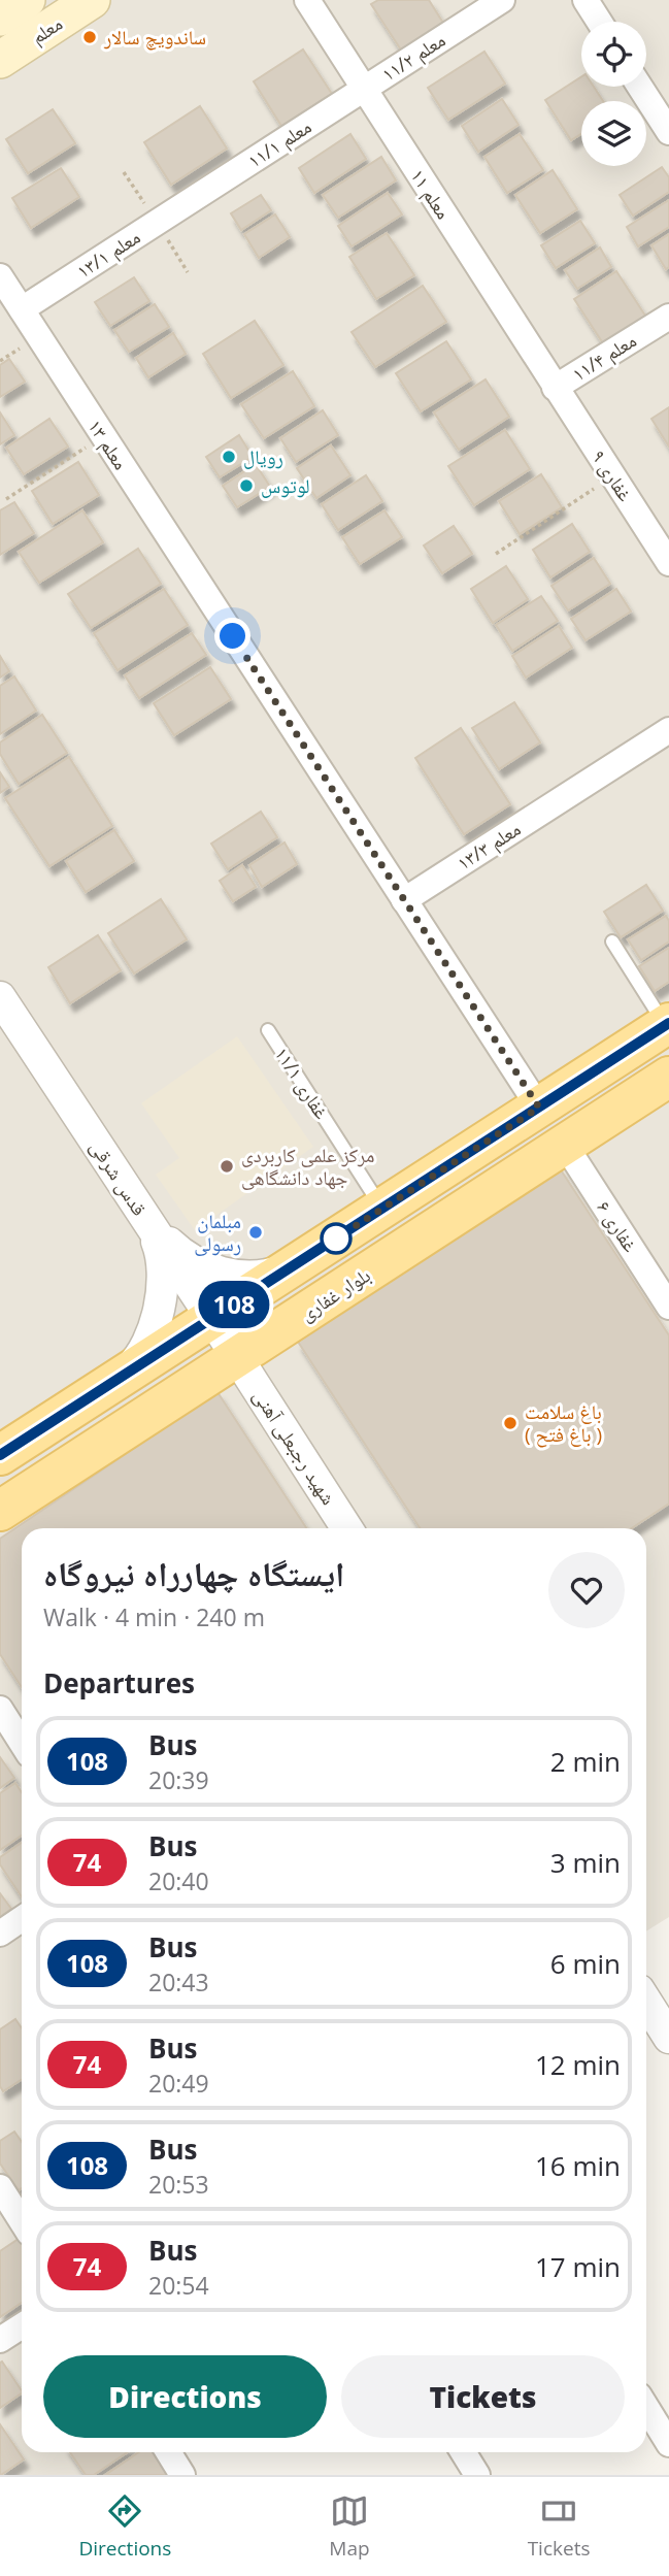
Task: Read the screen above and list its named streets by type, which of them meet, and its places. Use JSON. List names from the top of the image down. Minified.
{"streets":{"main road":["معلم","بلوار غفاری"],"street":["معلم ۱۱/۲","معلم ۱۱/۱","معلم ۱۱","معلم ۱۳/۱","معلم ۱۱/۴","معلم ۱۳","غفاری ۹","معلم ۱۳/۳","قدس شرقی","غفاری ۶","شهید رجبعلی آهنی"],"lane":["غفاری ۱۱/۱"]},"crossings":[["معلم ۱۱/۲","معلم ۱۱/۱"],["معلم ۱۱/۲","معلم ۱۱"],["معلم ۱۱/۱","معلم ۱۱"],["معلم ۱۱/۱","معلم ۱۳/۱"],["معلم ۱۱","معلم ۱۱/۴"],["معلم ۱۱","غفاری ۹"],["معلم ۱۳/۱","معلم ۱۳"],["معلم ۱۱/۴","غفاری ۹"],["معلم ۱۳","معلم ۱۳/۳"],["قدس شرقی","بلوار غفاری"],["قدس شرقی","شهید رجبعلی آهنی"],["غفاری ۶","بلوار غفاری"],["بلوار غفاری","شهید رجبعلی آهنی"]],"places":["ساندویچ سالار","رویال","لوتوس","مرکز علمی کاربردی جهاد دانشگاهی","مبلمان رسولی","باغ سلامت ( باغ فتح )"],"lines":["bus line 108"],"page":{"on_map":"108","heading":[["ایستگاه چهارراه نیروگاه","Walk · 4 min · 240 m"],"Departures"],"list":[{"mark":"108","name":"Bus","note":"20:39","value":"2 min"},{"mark":"74","name":"Bus","note":"20:40","value":"3 min"},{"mark":"108","name":"Bus","note":"20:43","value":"6 min"},{"mark":"74","name":"Bus","note":"20:49","value":"12 min"},{"mark":"108","name":"Bus","note":"20:53","value":"16 min"},{"mark":"74","name":"Bus","note":"20:54","value":"17 min"}],"buttons":["Directions","Tickets"],"tabs":["Directions","Map","Tickets"]}}
